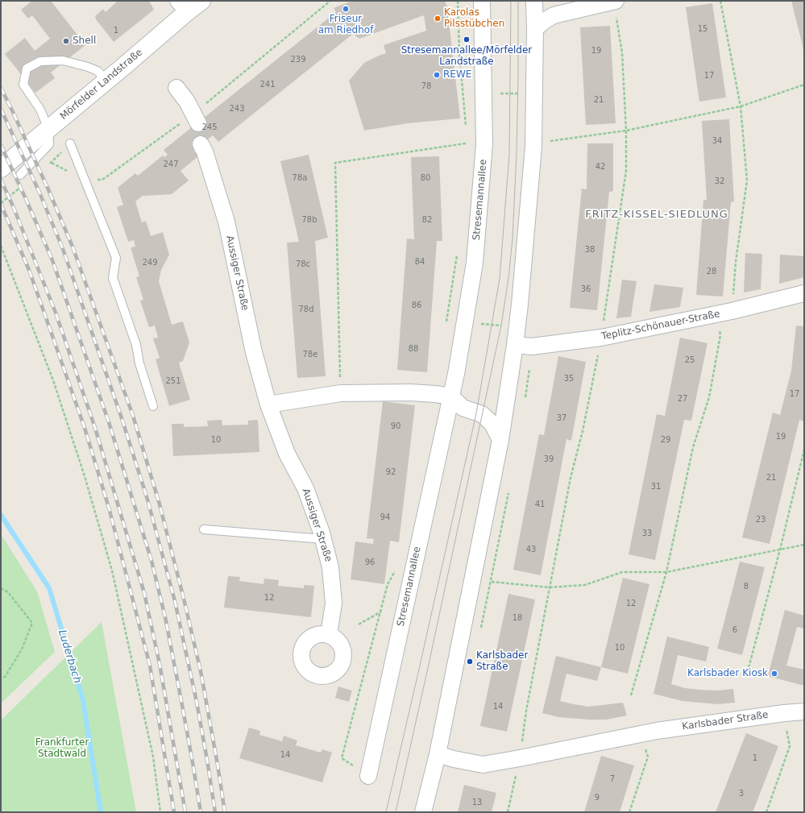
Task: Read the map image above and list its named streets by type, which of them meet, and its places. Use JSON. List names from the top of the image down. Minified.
{"streets":{"main road":["Mörfelder Landstraße"],"street":["Stresemannallee","Aussiger Straße","Teplitz-Schönauer-Straße","Karlsbader Straße"]},"districts":["FRITZ-KISSEL-SIEDLUNG"],"water":["Luderbach"],"parks":["Frankfurter Stadtwald"],"places":["Friseur am Riedhof","Karolas Pilsstübchen","Stresemannallee/Mörfelder Landstraße","Shell","REWE","Karlsbader Straße","Karlsbader Kiosk"],"house_numbers":["15","1","19","239","17","241","78","21","243","245","34","247","42","78a","80","32","78b","82","38","84","249","78c","28","36","86","78d","88","78e","25","35","251","17","27","37","90","19","10","29","39","92","21","31","41","94","23","33","43","96","8","12","12","18","6","10","14","14","1","7","3","9","13"]}
